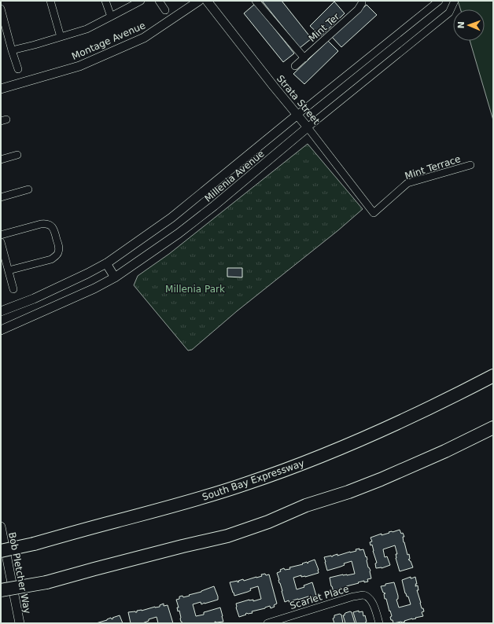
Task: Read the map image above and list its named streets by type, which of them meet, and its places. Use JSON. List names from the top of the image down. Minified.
{"streets":{"highway":["South Bay Expressway"],"street":["Mint Ter","Montage Avenue","Strata Street","Mint Terrace","Millenia Avenue","Bob Pletcher Way","Scarlet Place"]},"crossings":[["Strata Street","Mint Terrace"],["Strata Street","Millenia Avenue"]],"parks":["Millenia Park"],"north":"left"}
